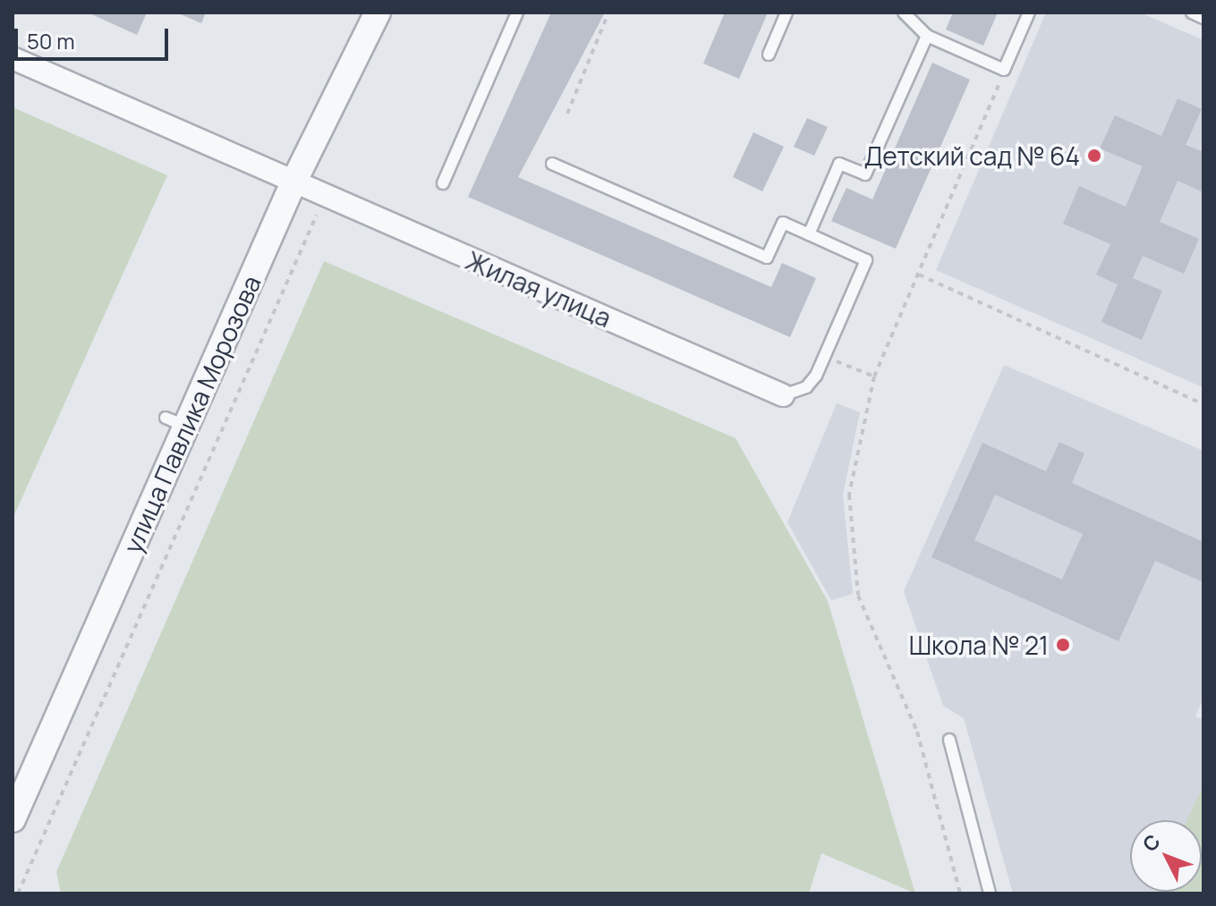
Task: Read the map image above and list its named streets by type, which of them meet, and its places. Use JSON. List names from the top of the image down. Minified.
{"streets":{"street":["Жилая улица","улица Павлика Морозова"]},"crossings":[["Жилая улица","улица Павлика Морозова"]],"places":["Детский сад № 64","Школа № 21"],"scale_bar":"50 m","north":"top left"}
